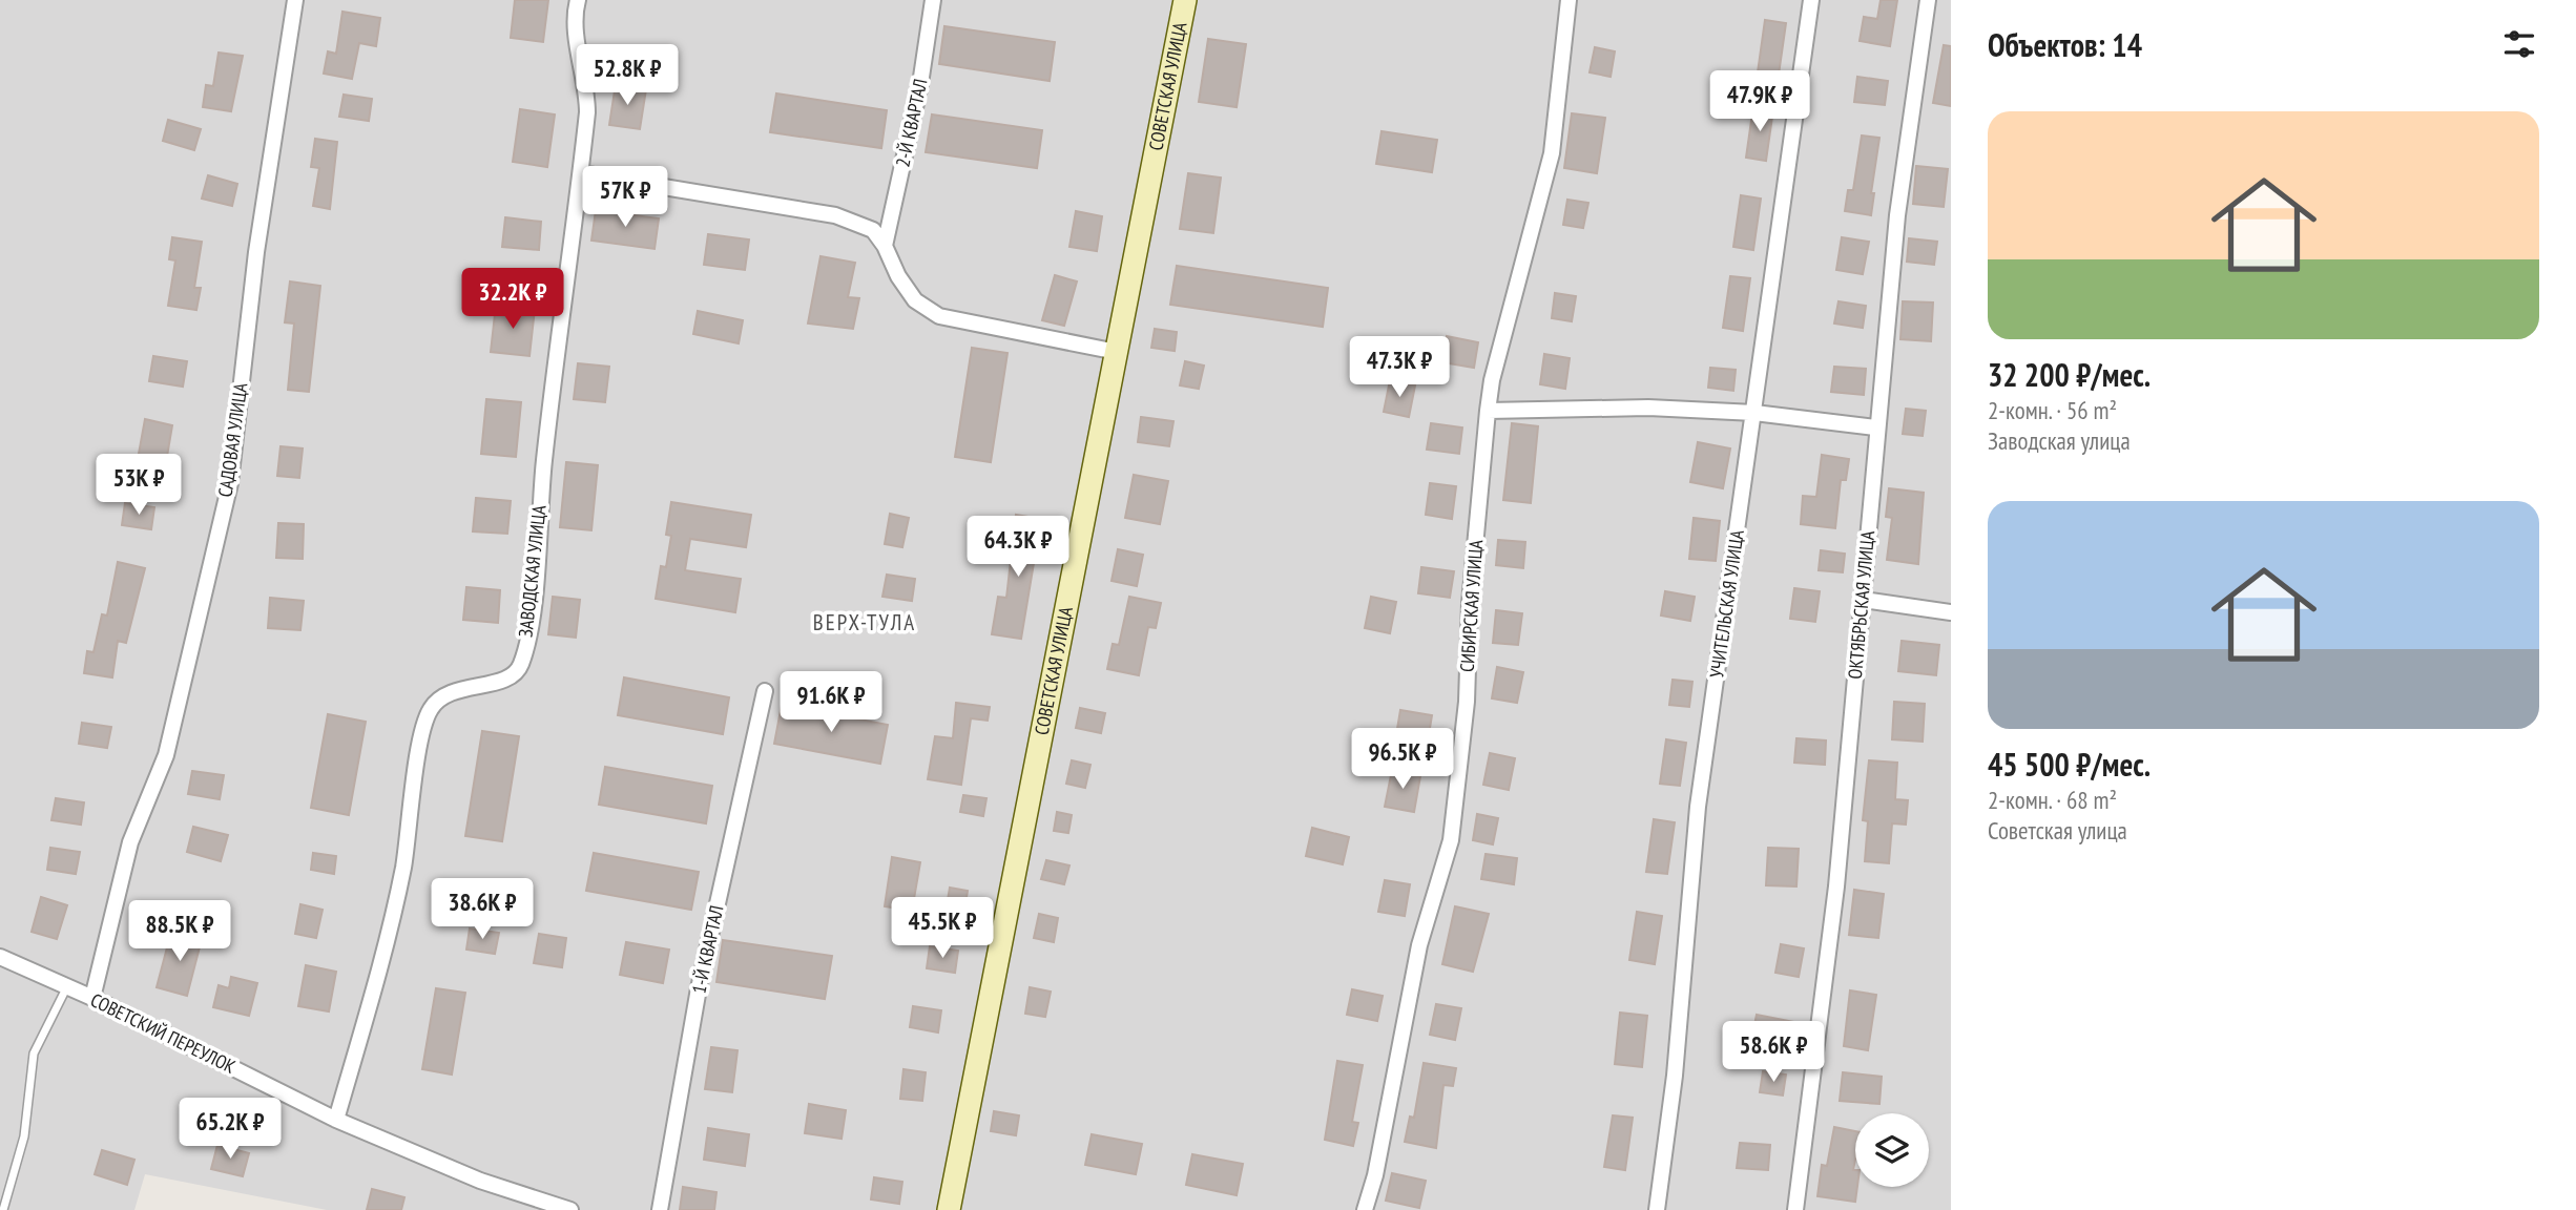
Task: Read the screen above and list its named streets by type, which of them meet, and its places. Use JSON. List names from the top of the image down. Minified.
{"streets":{"main road":["СОВЕТСКАЯ УЛИЦА"],"street":["2-Й КВАРТАЛ","САДОВАЯ УЛИЦА","ЗАВОДСКАЯ УЛИЦА","УЧИТЕЛЬСКАЯ УЛИЦА","ОКТЯБРЬСКАЯ УЛИЦА","СИБИРСКАЯ УЛИЦА","1-Й КВАРТАЛ","СОВЕТСКИЙ ПЕРЕУЛОК"]},"crossings":[["САДОВАЯ УЛИЦА","СОВЕТСКИЙ ПЕРЕУЛОК"],["ЗАВОДСКАЯ УЛИЦА","СОВЕТСКИЙ ПЕРЕУЛОК"]],"districts":["ВЕРХ-ТУЛА"],"page":{"heading":"Объектов: 14","price":["52.8K ₽","47.9K ₽","57K ₽","32.2K ₽","47.3K ₽","53K ₽","64.3K ₽","91.6K ₽","96.5K ₽","38.6K ₽","45.5K ₽","88.5K ₽","58.6K ₽","65.2K ₽"],"list":[{"name":"32 200 ₽/мес.","note":"2-комн. · 56 m² · Заводская улица"},{"name":"45 500 ₽/мес.","note":"2-комн. · 68 m² · Советская улица"}]}}
